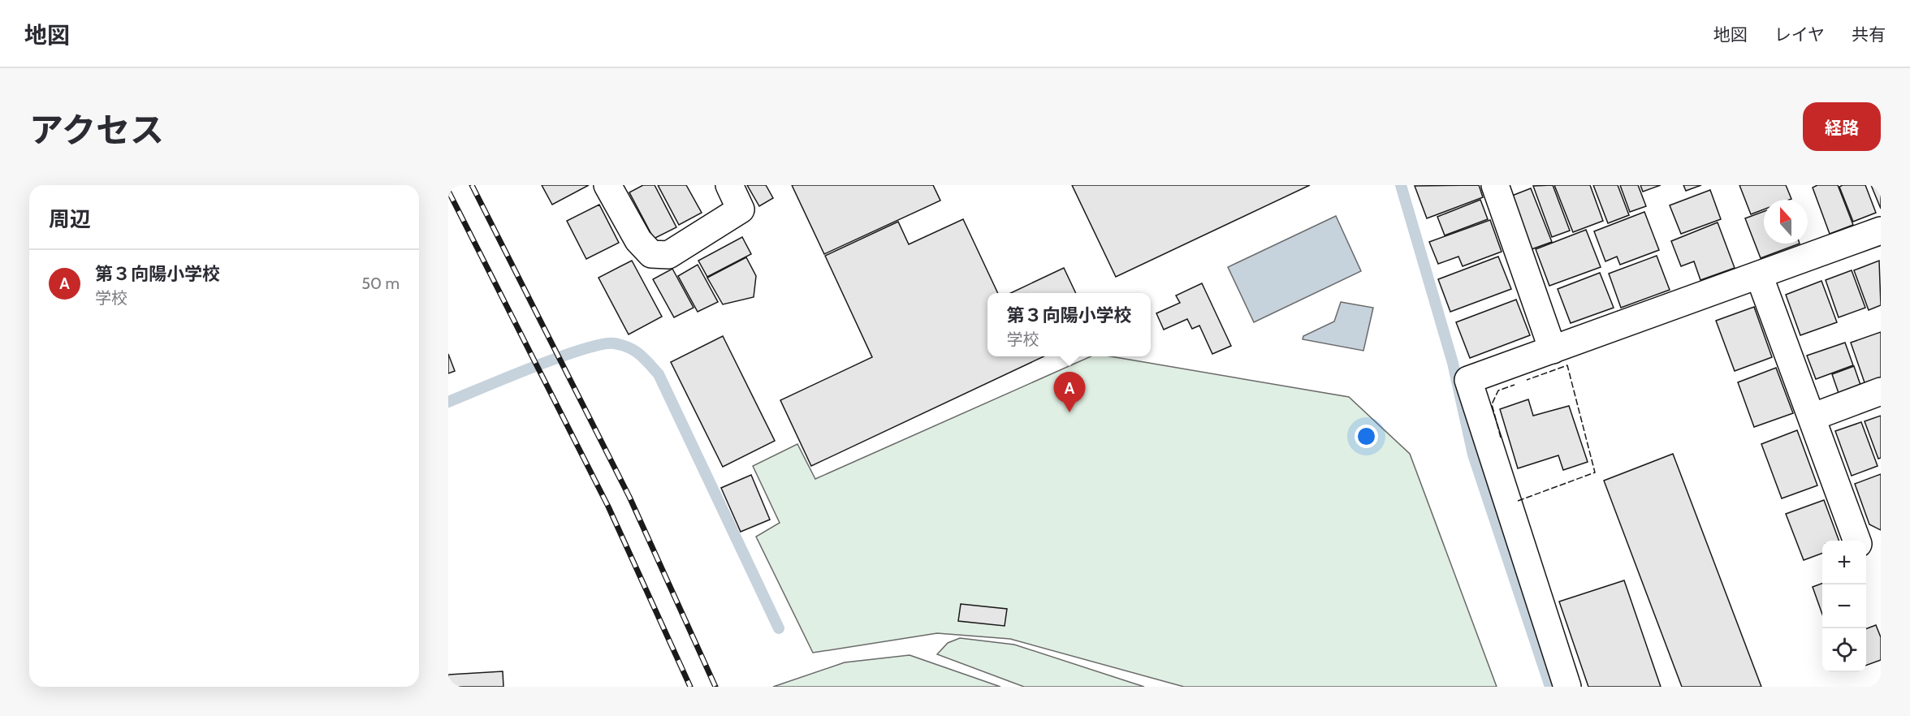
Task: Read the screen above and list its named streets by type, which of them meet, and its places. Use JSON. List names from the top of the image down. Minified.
{"north":"top","page":{"header":"地図","nav":["地図","レイヤ","共有"],"title":"アクセス","buttons":"経路","heading":"周辺","list":[{"mark":"A","name":"第３向陽小学校","note":"学校","value":"50 m"}],"popup":["第３向陽小学校","学校"],"pins":"A","map_buttons":["+","−"]}}
